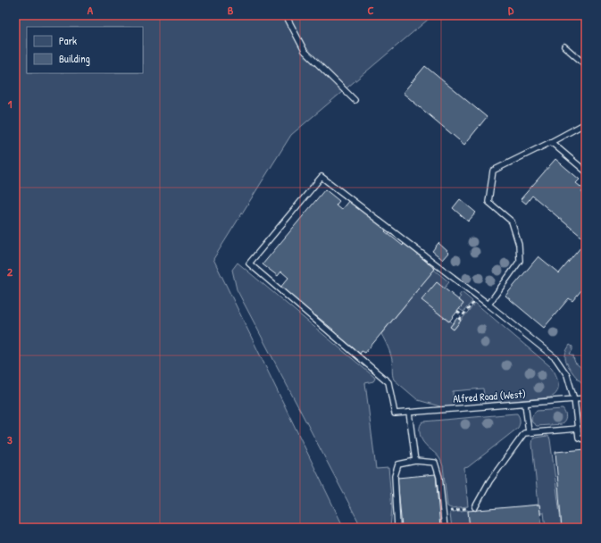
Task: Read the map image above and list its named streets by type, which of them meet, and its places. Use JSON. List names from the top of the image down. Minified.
{"streets":{"lane":["Alfred Road (West)"]},"legend":["Park","Building"],"grid":{"columns":["A","B","C","D"],"rows":["1","2","3"]}}
